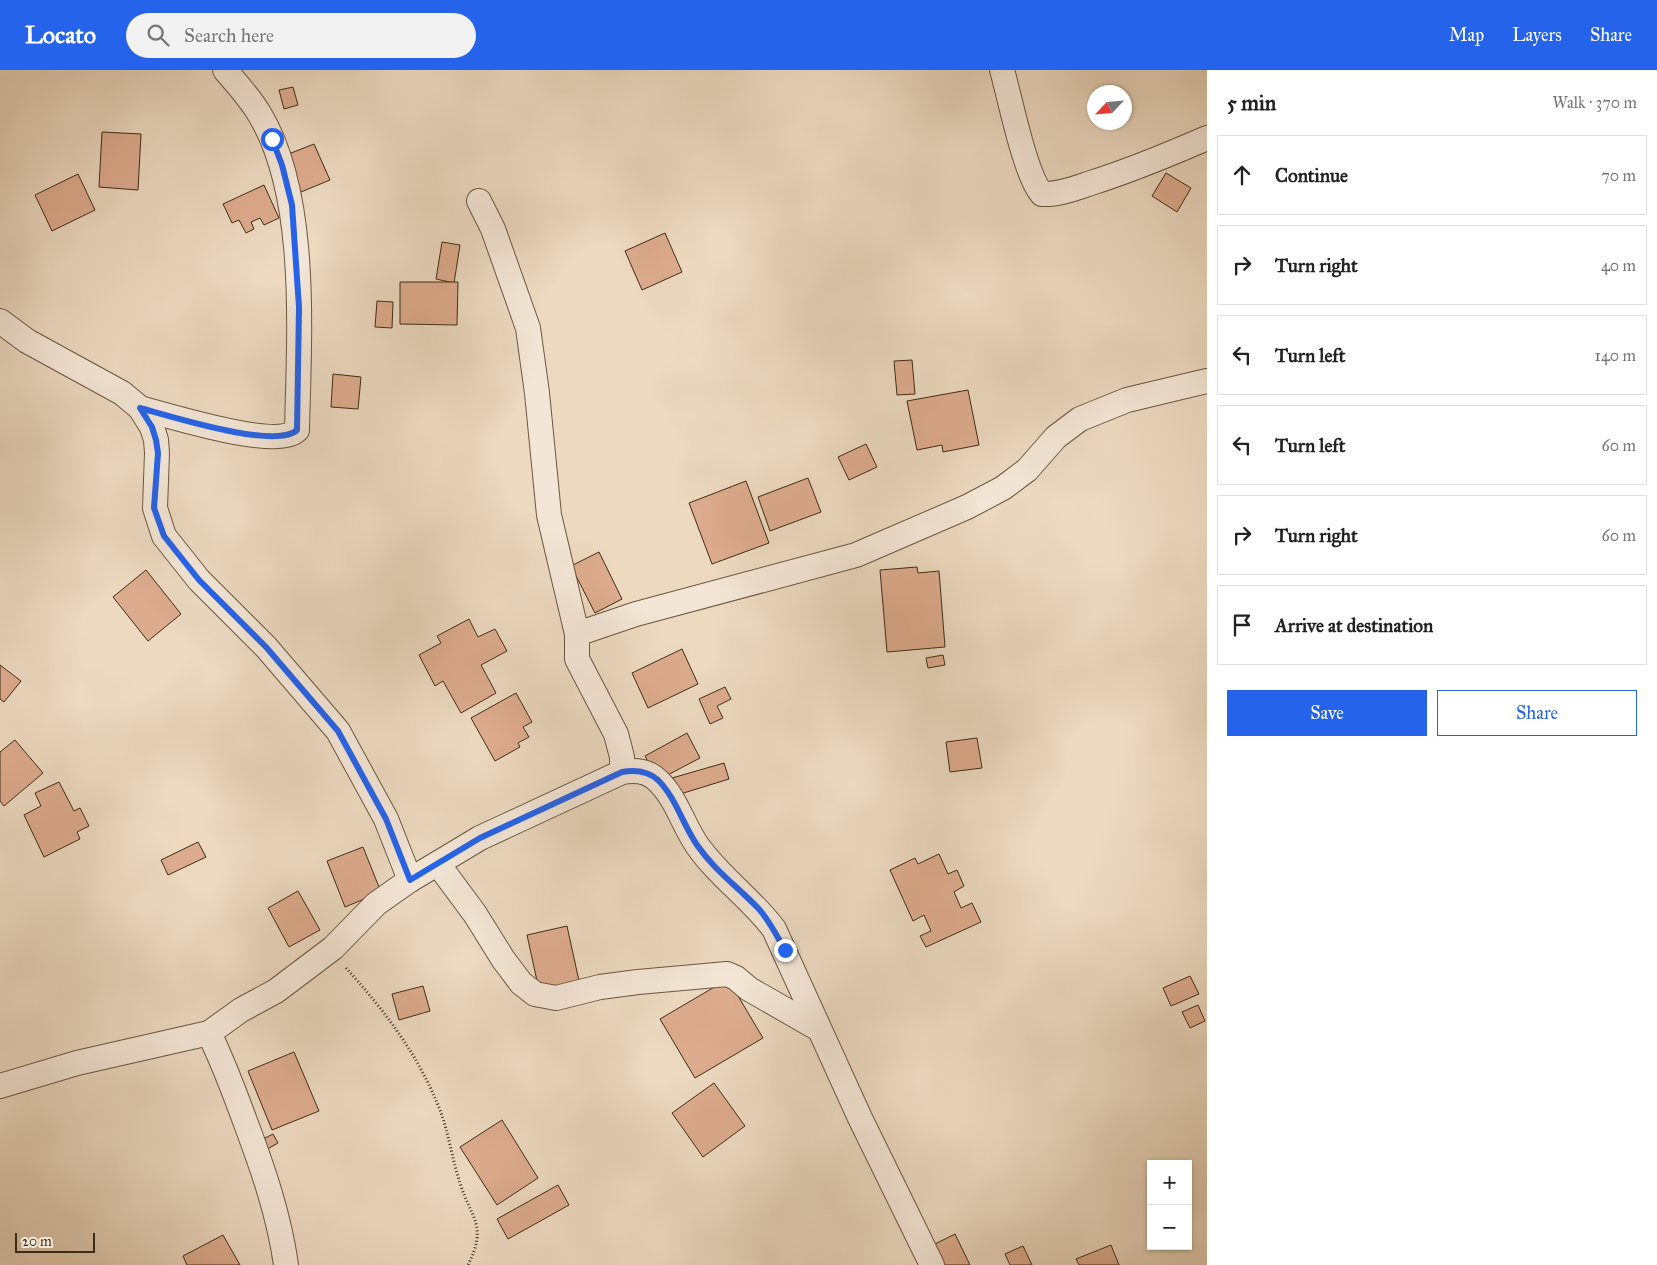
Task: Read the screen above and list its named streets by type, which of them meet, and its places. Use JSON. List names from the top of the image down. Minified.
{"scale_bar":"20 m","north":"bottom left","page":{"header":"Locato","search":"Search here","nav":["Map","Layers","Share"],"heading":["5 min","Walk · 370 m"],"list":[["Continue","70 m"],["Turn right","40 m"],["Turn left","140 m"],["Turn left","60 m"],["Turn right","60 m"],"Arrive at destination"],"buttons":["Save","Share"],"map_buttons":["+","−"],"scale":"20 m"}}
